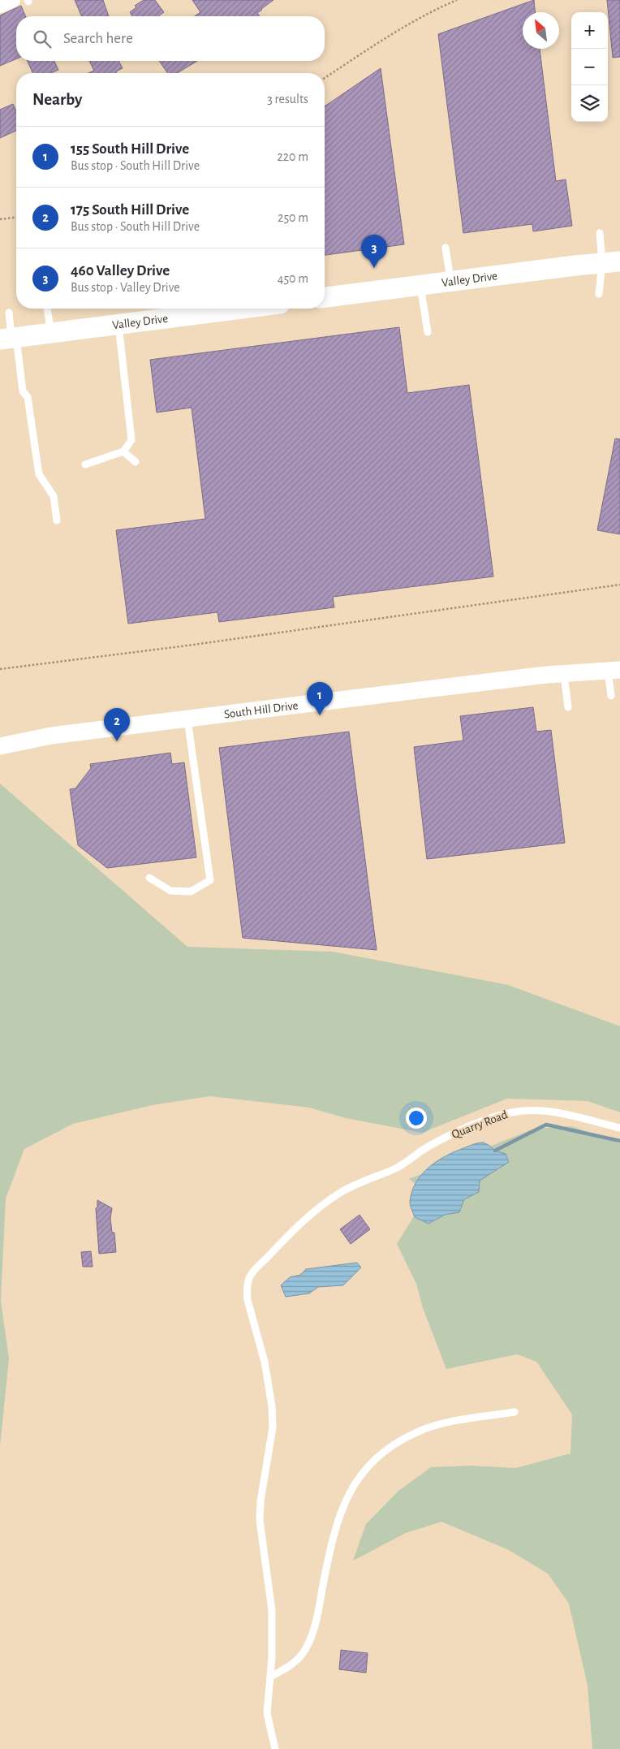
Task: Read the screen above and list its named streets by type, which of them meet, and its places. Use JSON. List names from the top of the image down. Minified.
{"streets":{"main road":["Valley Drive"],"street":["South Hill Drive"],"lane":["Quarry Road"]},"north":"top left","page":{"map_buttons":["+","−"],"search":"Search here","heading":["Nearby","3 results"],"list":[{"mark":"1","name":"155 South Hill Drive","note":"Bus stop · South Hill Drive","value":"220 m"},{"mark":"2","name":"175 South Hill Drive","note":"Bus stop · South Hill Drive","value":"250 m"},{"mark":"3","name":"460 Valley Drive","note":"Bus stop · Valley Drive","value":"450 m"}],"pins":["3","1","2"]}}
